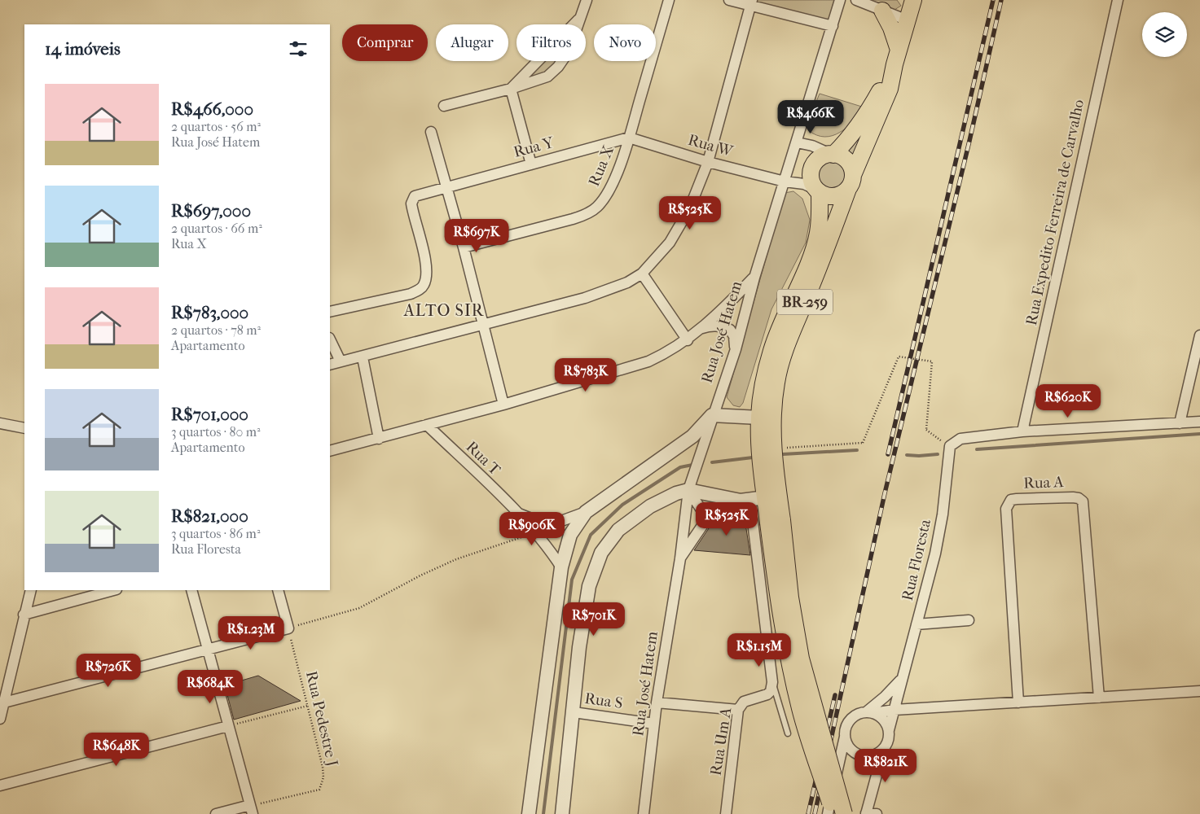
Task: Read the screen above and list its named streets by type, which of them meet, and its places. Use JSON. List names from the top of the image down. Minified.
{"streets":{"main road":["BR-259"],"street":["Rua W","Rua Y","Rua X","Rua Expedito Ferreira de Carvalho","Rua José Hatem","Rua T","Rua A","Rua Floresta","Rua S","Rua Um A"],"path":["Rua Pedestre J"]},"crossings":[["Rua W","Rua Y"],["Rua W","Rua X"],["Rua W","Rua José Hatem"],["Rua Y","Rua X"],["Rua José Hatem","Rua S"]],"districts":["ALTO SIR"],"page":{"chip":["Comprar","Alugar","Filtros","Novo"],"heading":"14 imóveis","list":[{"name":"R$466,000","note":"2 quartos · 56 m² · Rua José Hatem"},{"name":"R$697,000","note":"2 quartos · 66 m² · Rua X"},{"name":"R$783,000","note":"2 quartos · 78 m² · Apartamento"},{"name":"R$701,000","note":"3 quartos · 80 m² · Apartamento"},{"name":"R$821,000","note":"3 quartos · 86 m² · Rua Floresta"}],"price":["R$466K","R$525K","R$697K","R$783K","R$620K","R$525K","R$906K","R$701K","R$1.23M","R$1.15M","R$726K","R$684K","R$648K","R$821K"]}}
